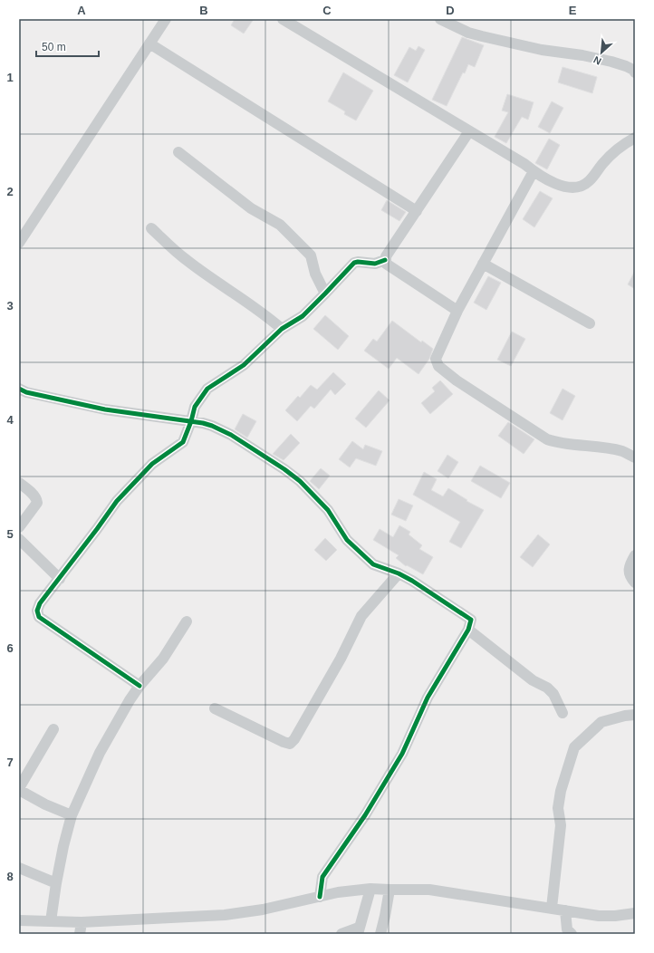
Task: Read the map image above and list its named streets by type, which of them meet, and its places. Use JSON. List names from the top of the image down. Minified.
{"scale_bar":"50 m","north":"bottom left","grid":{"columns":["A","B","C","D","E"],"rows":["1","2","3","4","5","6","7","8"]}}
